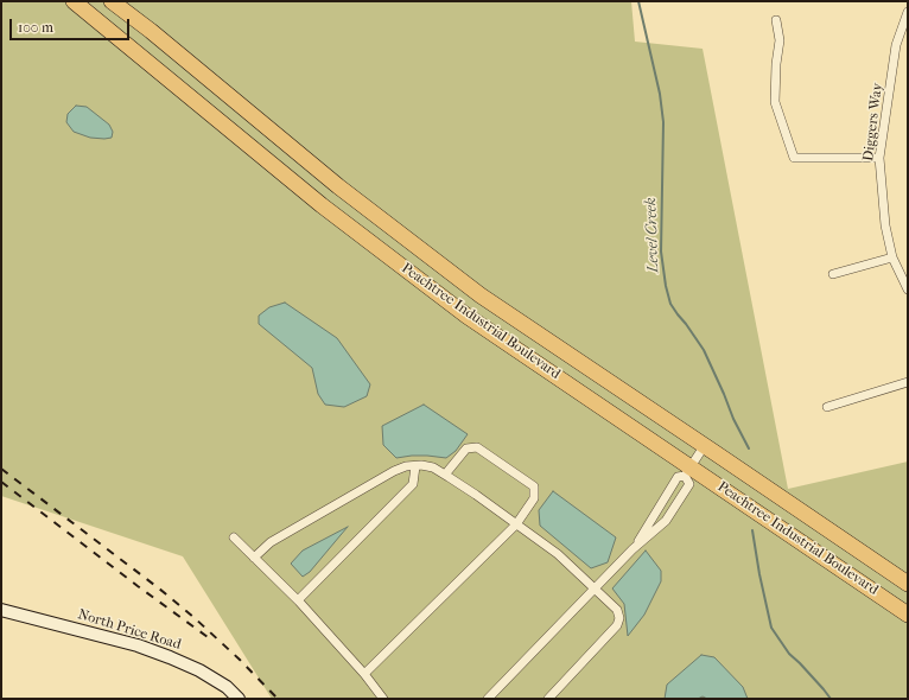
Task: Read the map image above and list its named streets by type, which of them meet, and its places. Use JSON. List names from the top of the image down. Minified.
{"streets":{"highway":["Peachtree Industrial Boulevard"],"street":["Diggers Way","North Price Road"]},"water":["Level Creek"],"scale_bar":"100 m"}
